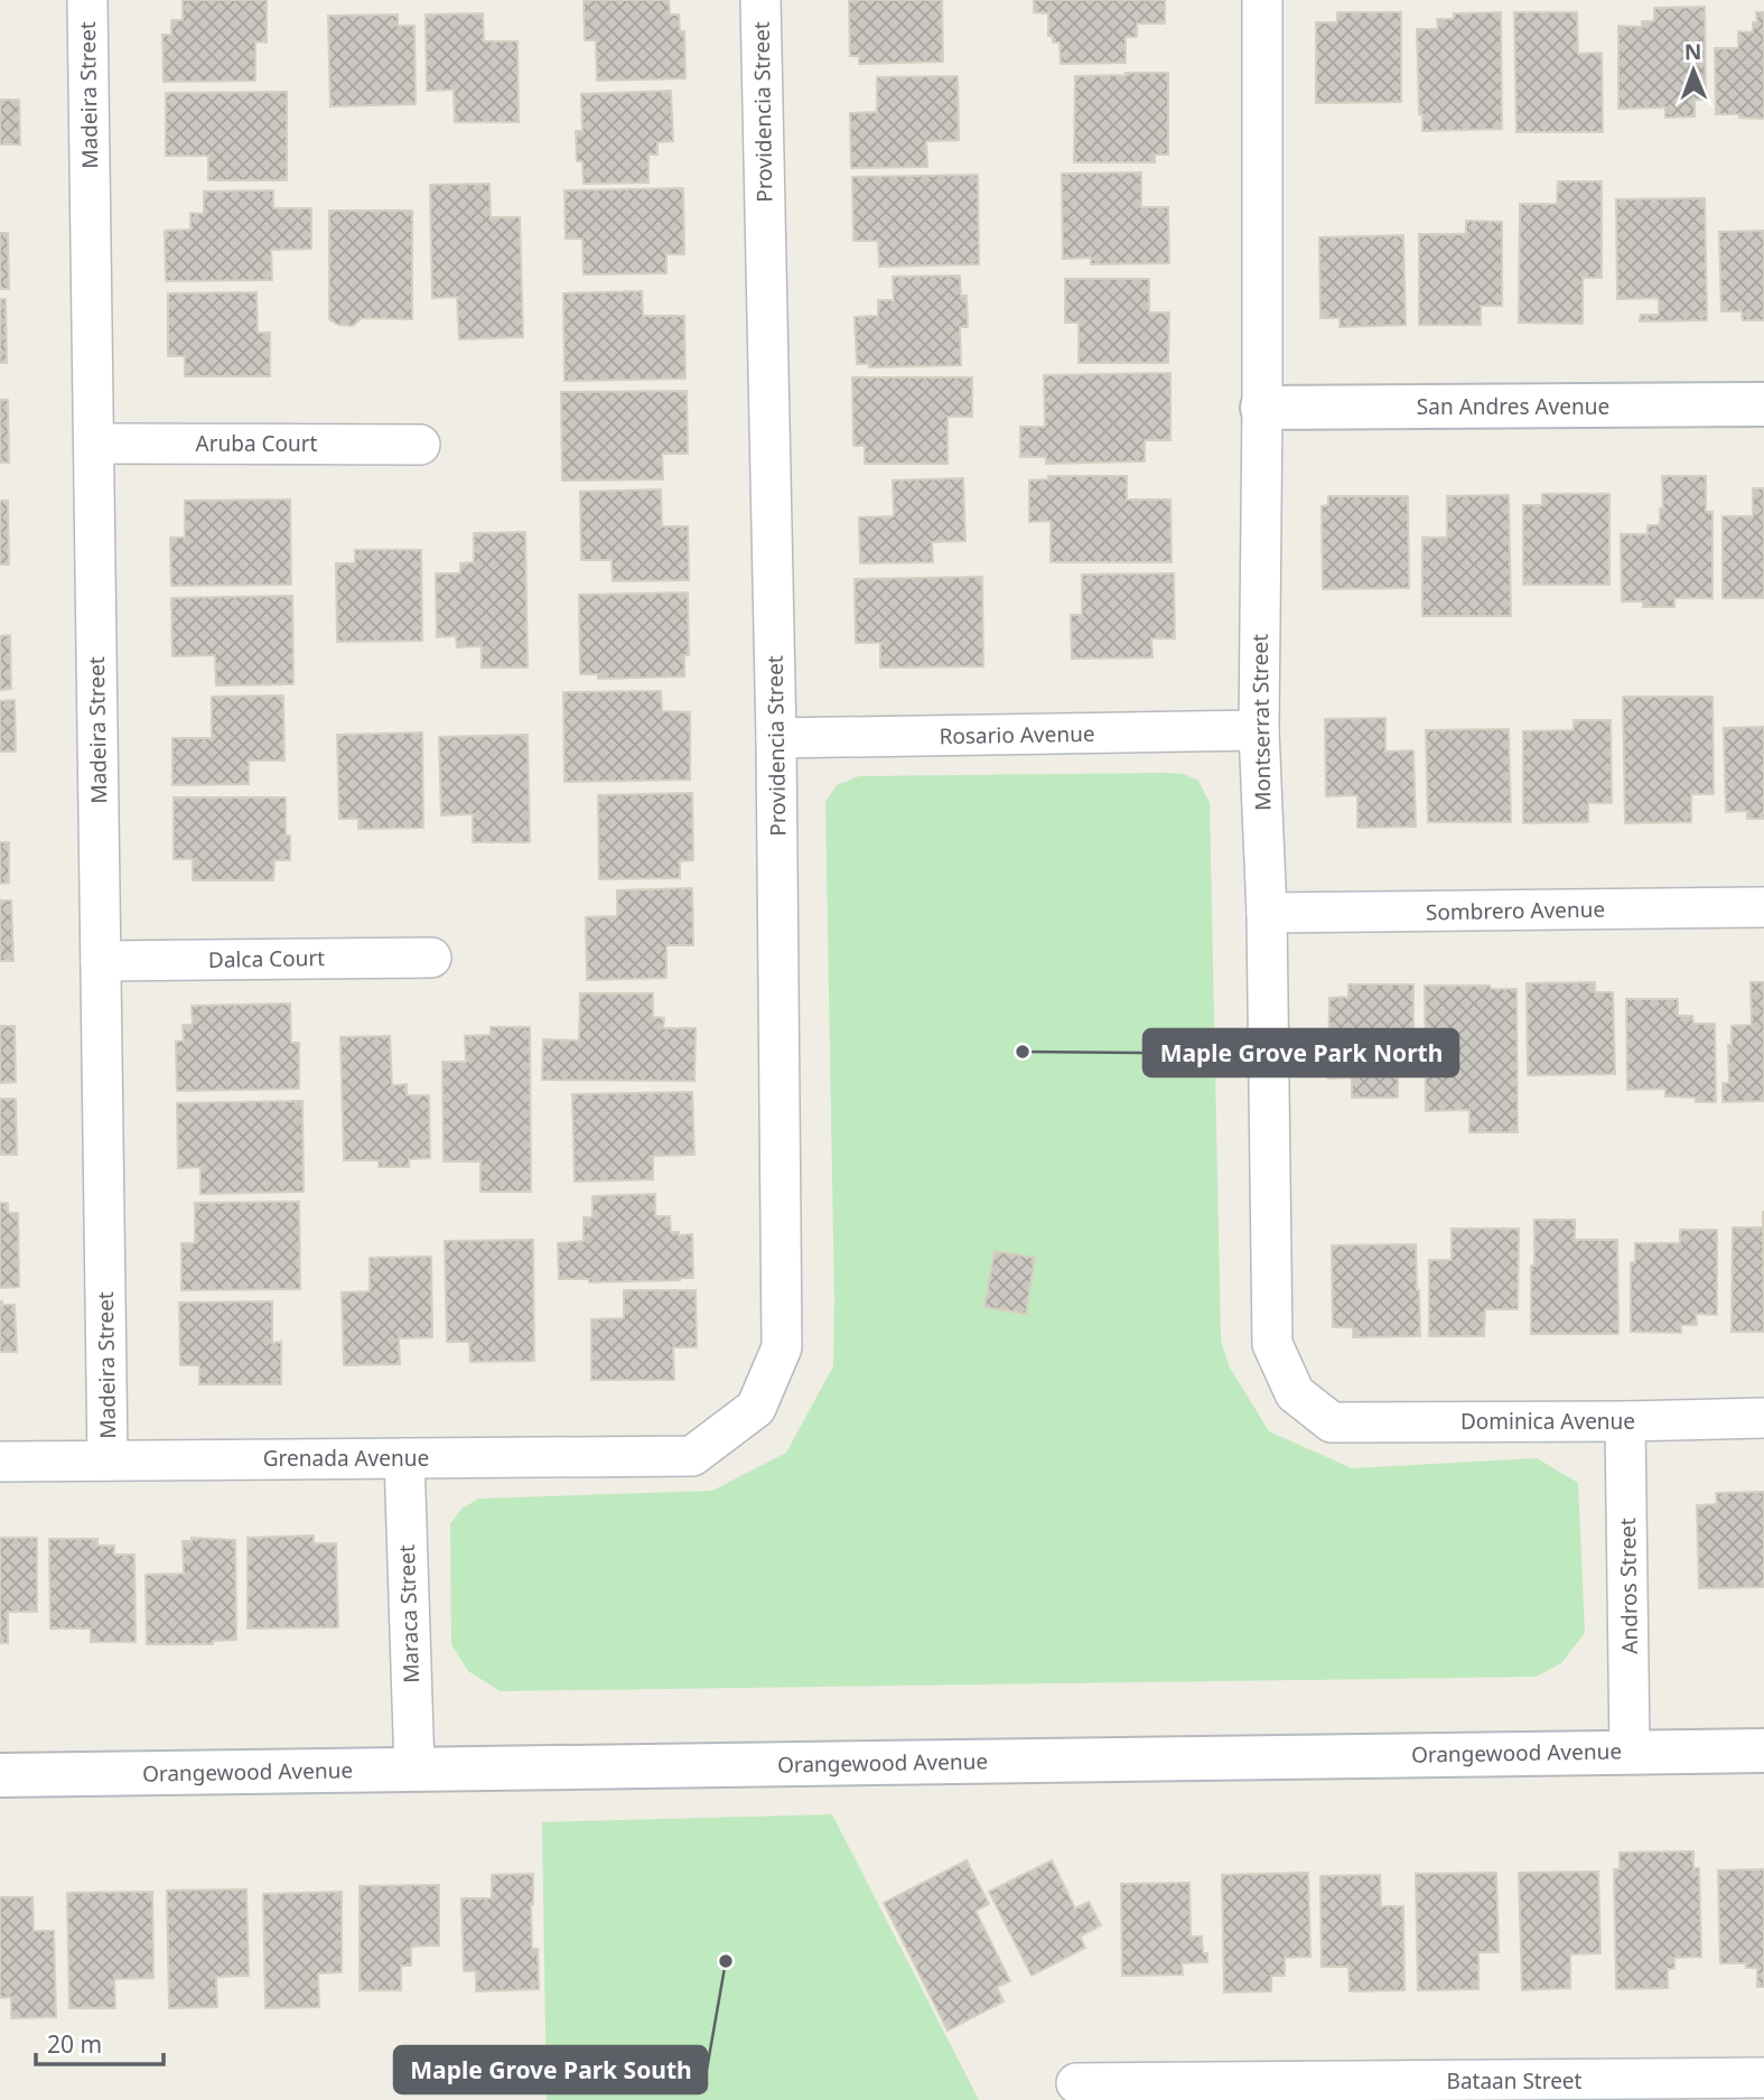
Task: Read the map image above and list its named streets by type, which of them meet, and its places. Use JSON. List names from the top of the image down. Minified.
{"streets":{"street":["Madeira Street","Providencia Street","San Andres Avenue","Aruba Court","Montserrat Street","Rosario Avenue","Sombrero Avenue","Dalca Court","Dominica Avenue","Grenada Avenue","Andros Street","Maraca Street","Orangewood Avenue","Bataan Street"]},"crossings":[["Madeira Street","Aruba Court"],["Madeira Street","Dalca Court"],["Madeira Street","Grenada Avenue"],["Providencia Street","Rosario Avenue"],["Providencia Street","Grenada Avenue"],["San Andres Avenue","Montserrat Street"],["Montserrat Street","Rosario Avenue"],["Montserrat Street","Sombrero Avenue"],["Montserrat Street","Dominica Avenue"],["Dominica Avenue","Andros Street"],["Grenada Avenue","Maraca Street"],["Andros Street","Orangewood Avenue"],["Maraca Street","Orangewood Avenue"]],"places":["Maple Grove Park North","Maple Grove Park South"],"scale_bar":"20 m","north":"top"}
